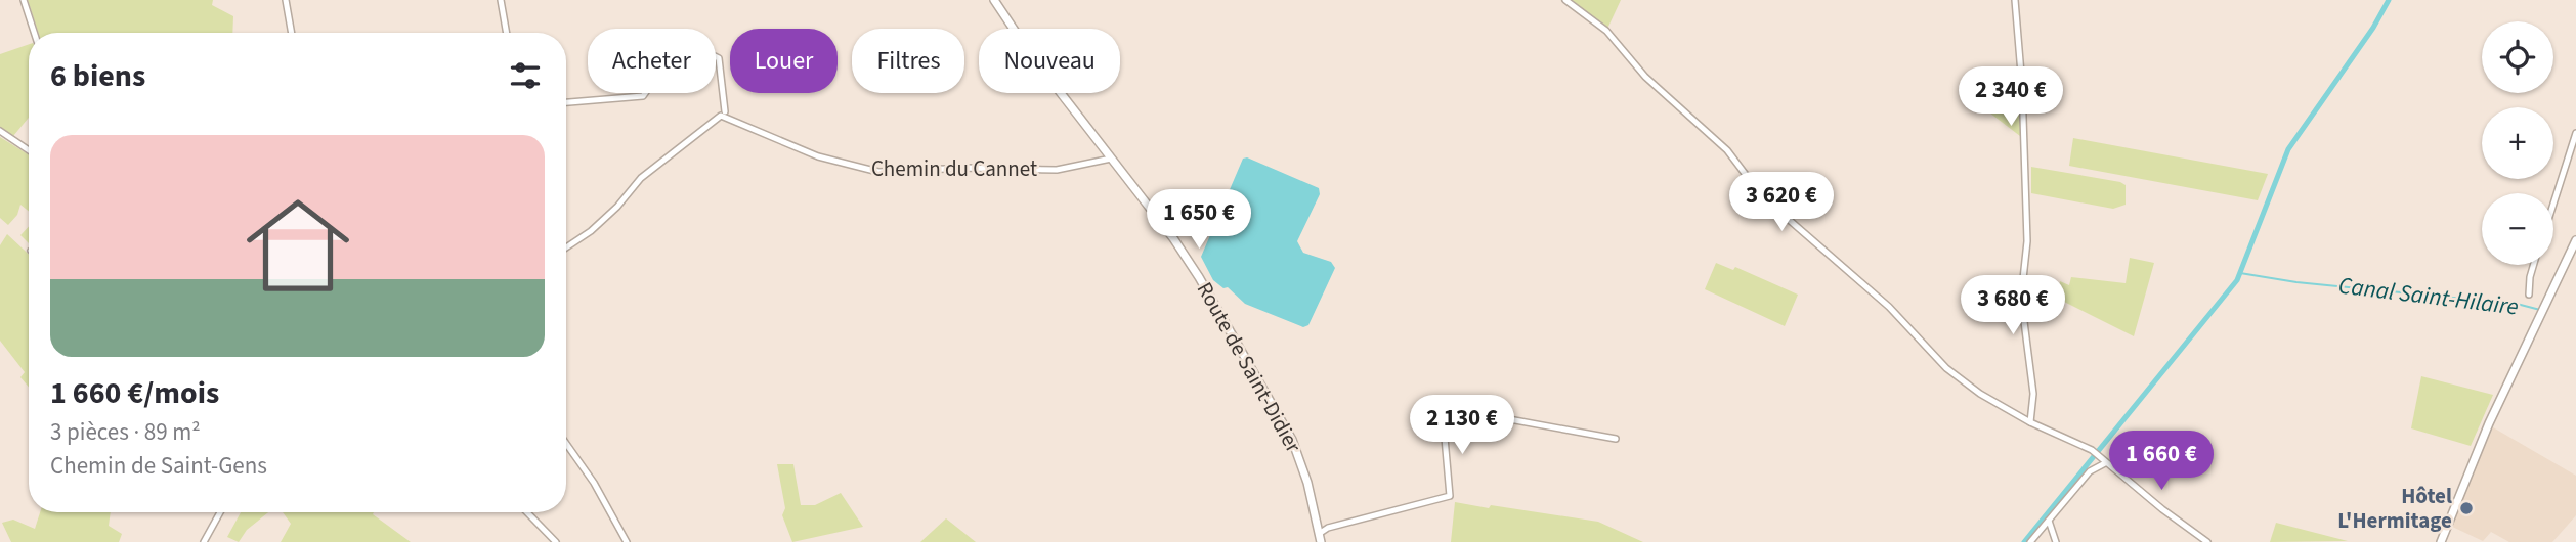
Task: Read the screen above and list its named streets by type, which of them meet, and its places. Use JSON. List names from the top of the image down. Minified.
{"streets":{"main road":["Route de Saint-Didier"],"street":["Chemin du Cannet"]},"crossings":[["Chemin du Cannet","Route de Saint-Didier"]],"water":["Canal Saint-Hilaire"],"places":["Hôtel L'Hermitage"],"page":{"map_buttons":["+","−"],"chip":["Acheter","Louer","Filtres","Nouveau"],"heading":"6 biens","price":["2 340 €","3 620 €","1 650 €","3 680 €","2 130 €","1 660 €"],"list":[{"name":"1 660 €/mois","note":"3 pièces · 89 m² · Chemin de Saint-Gens"}]}}
